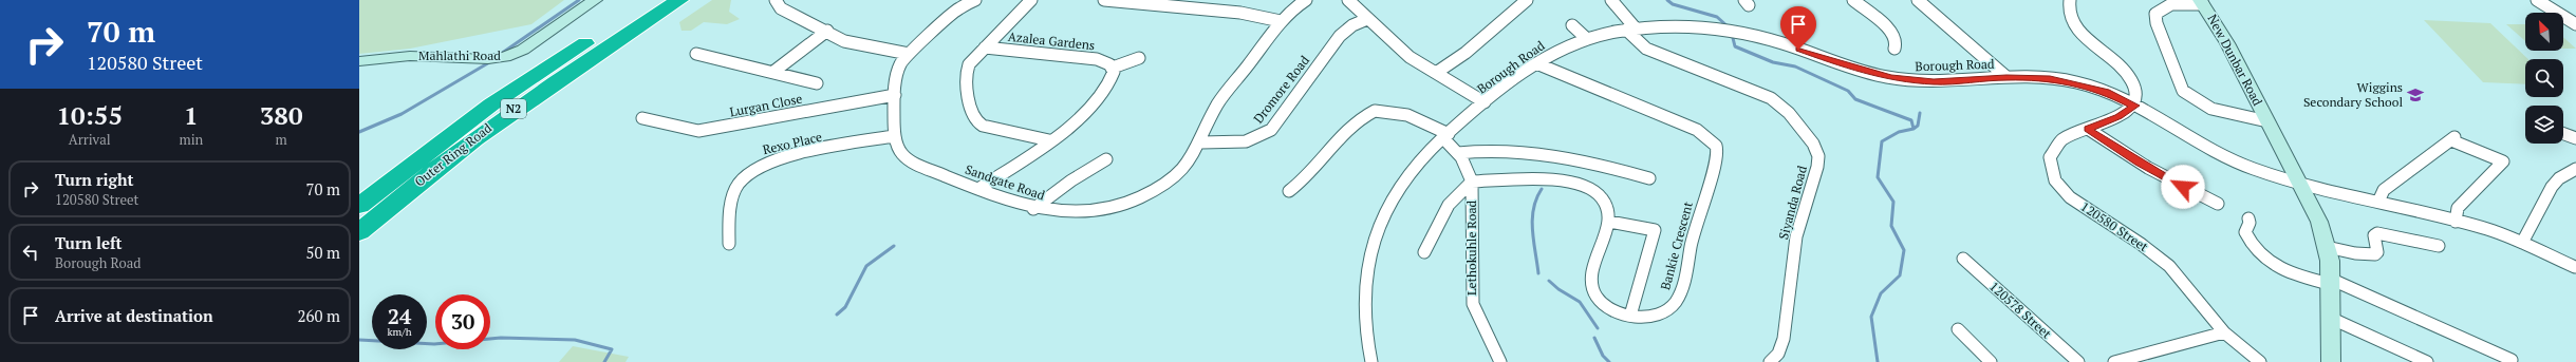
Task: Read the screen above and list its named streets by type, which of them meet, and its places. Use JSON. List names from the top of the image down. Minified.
{"streets":{"highway":["N2","Outer Ring Road"],"street":["Azalea Gardens","Mahlathi Road","New Dunbar Road","Borough Road","Dromore Road","Lurgan Close","Rexo Place","Sandgate Road","Siyanda Road","120580 Street","Bankie Crescent","Lethokuhle Road","120578 Street"]},"crossings":[["New Dunbar Road","Borough Road"],["Borough Road","Siyanda Road"],["Borough Road","120580 Street"],["Borough Road","Bankie Crescent"],["Borough Road","Lethokuhle Road"],["Dromore Road","Sandgate Road"],["Lurgan Close","Sandgate Road"],["Rexo Place","Sandgate Road"],["Bankie Crescent","Lethokuhle Road"]],"places":{"school or university":["Wiggins Secondary School"]},"north":"top left","page":{"turn":["70 m","120580 Street"],"eta":["10:55","Arrival","1","min","380","m"],"list":[{"name":"Turn right","note":"120580 Street","value":"70 m"},{"name":"Turn left","note":"Borough Road","value":"50 m"},{"name":"Arrive at destination","value":"260 m"}],"speed":"24 km/h","limit":"30"}}
